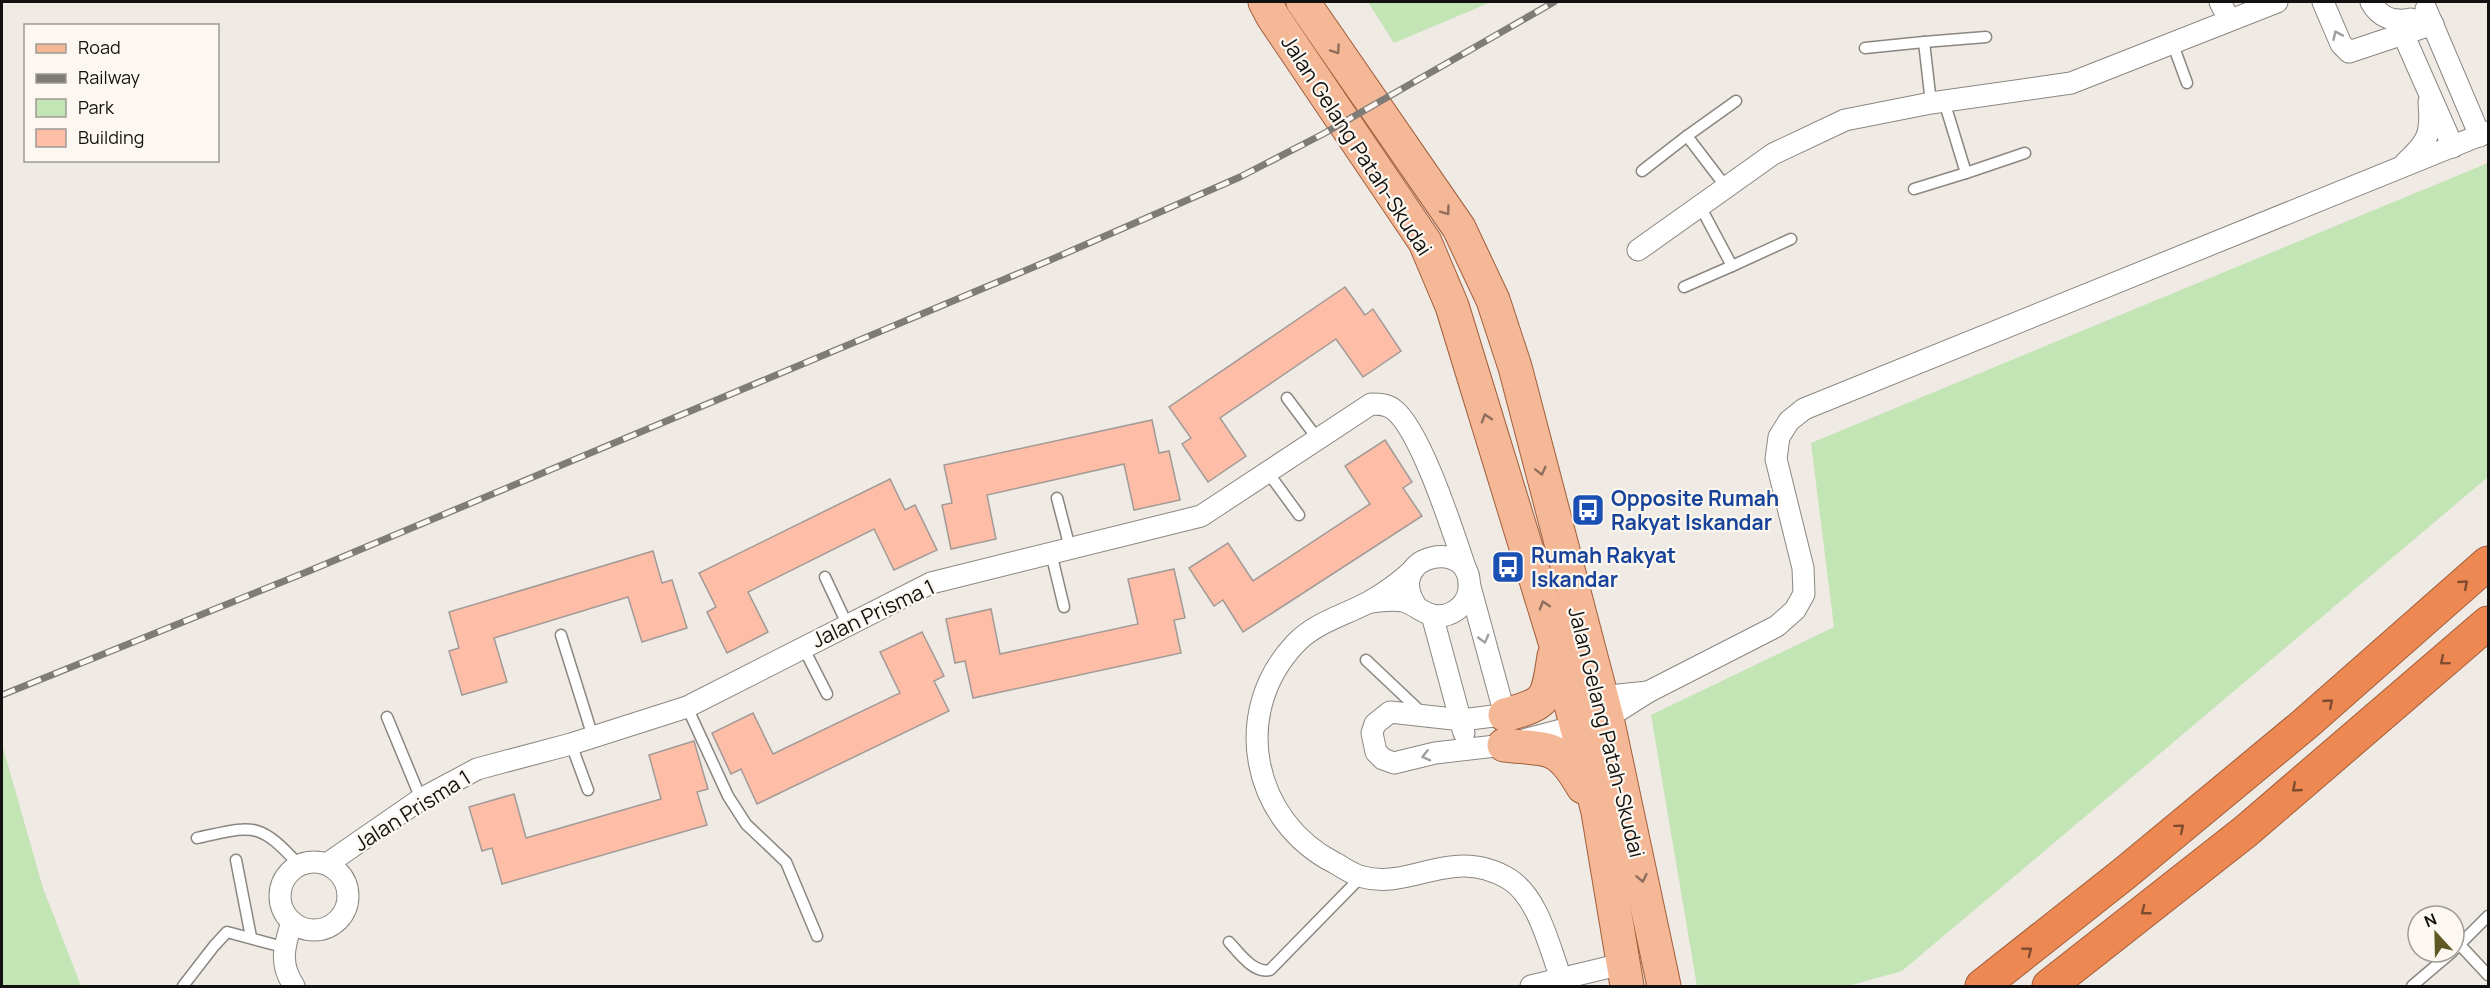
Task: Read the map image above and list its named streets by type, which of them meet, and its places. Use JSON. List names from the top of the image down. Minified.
{"streets":{"main road":["Jalan Gelang Patah-Skudai"],"street":["Jalan Prisma 1"]},"places":{"bus stop":["Opposite Rumah Rakyat Iskandar","Rumah Rakyat Iskandar"]},"legend":["Road","Railway","Park","Building"],"north":"top"}
